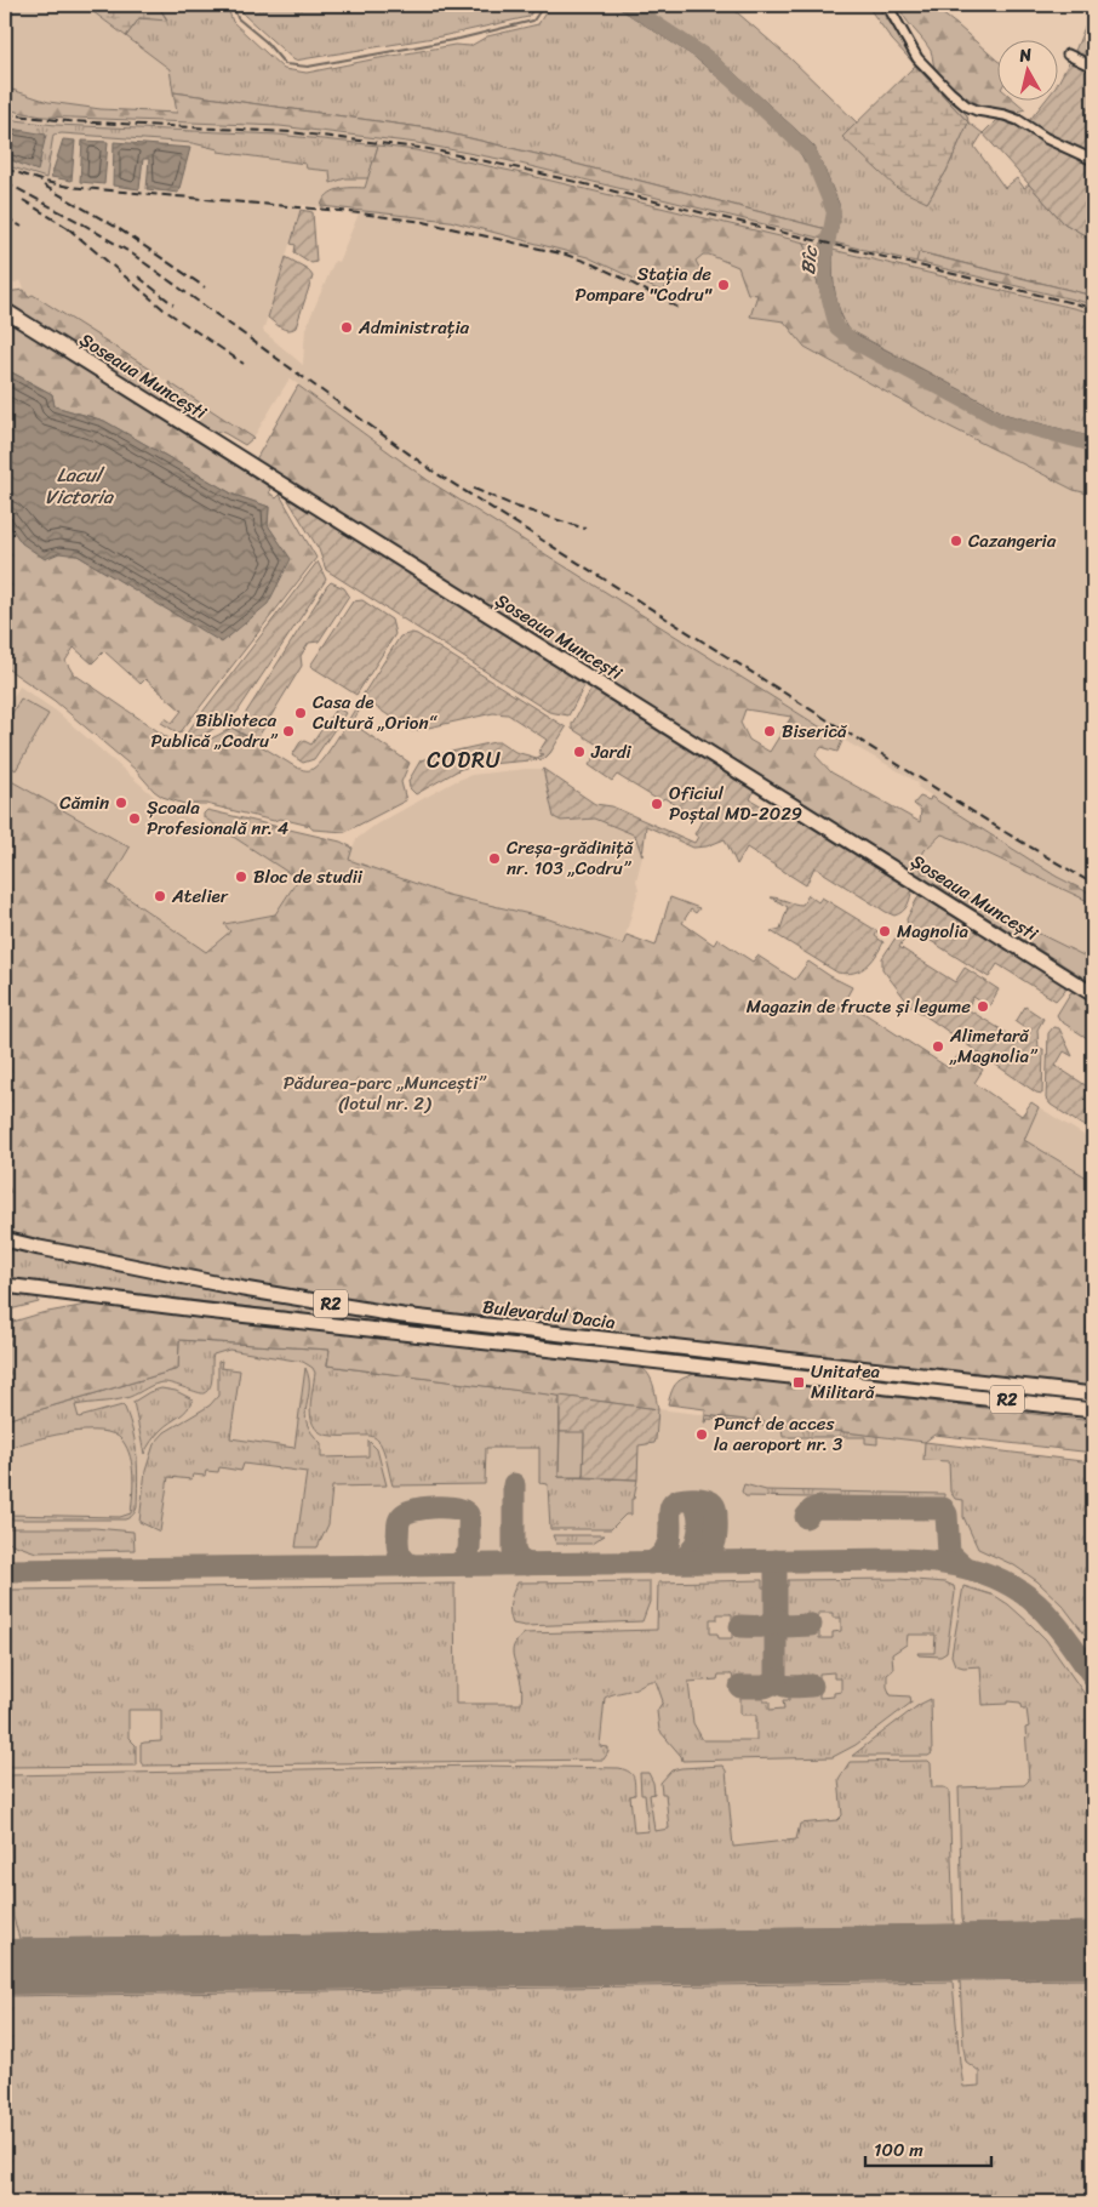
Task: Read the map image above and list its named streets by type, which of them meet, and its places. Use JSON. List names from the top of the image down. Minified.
{"streets":{"main road":["Șoseaua Muncești","R2","Bulevardul Dacia"]},"districts":["CODRU"],"water":["Bîc","Lacul Victoria"],"parks":["Pădurea-parc „Muncești” (lotul nr. 2)"],"places":{"other":["Stația de Pompare \"Codru\"","Administrația","Cazangeria","Casa de Cultură „Orion“","Biblioteca Publică „Codru”","Biserică","Jardi","Cămin","Oficiul Poștal MD-2029","Școala Profesională nr. 4","Creșa-grădiniță nr. 103 „Codru”","Bloc de studii","Atelier","Magnolia","Magazin de fructe și legume","Alimetară „Magnolia”","Punct de acces la aeroport nr. 3"],"transit":["Unitatea Militară"]},"scale_bar":"100 m","north":"top"}
